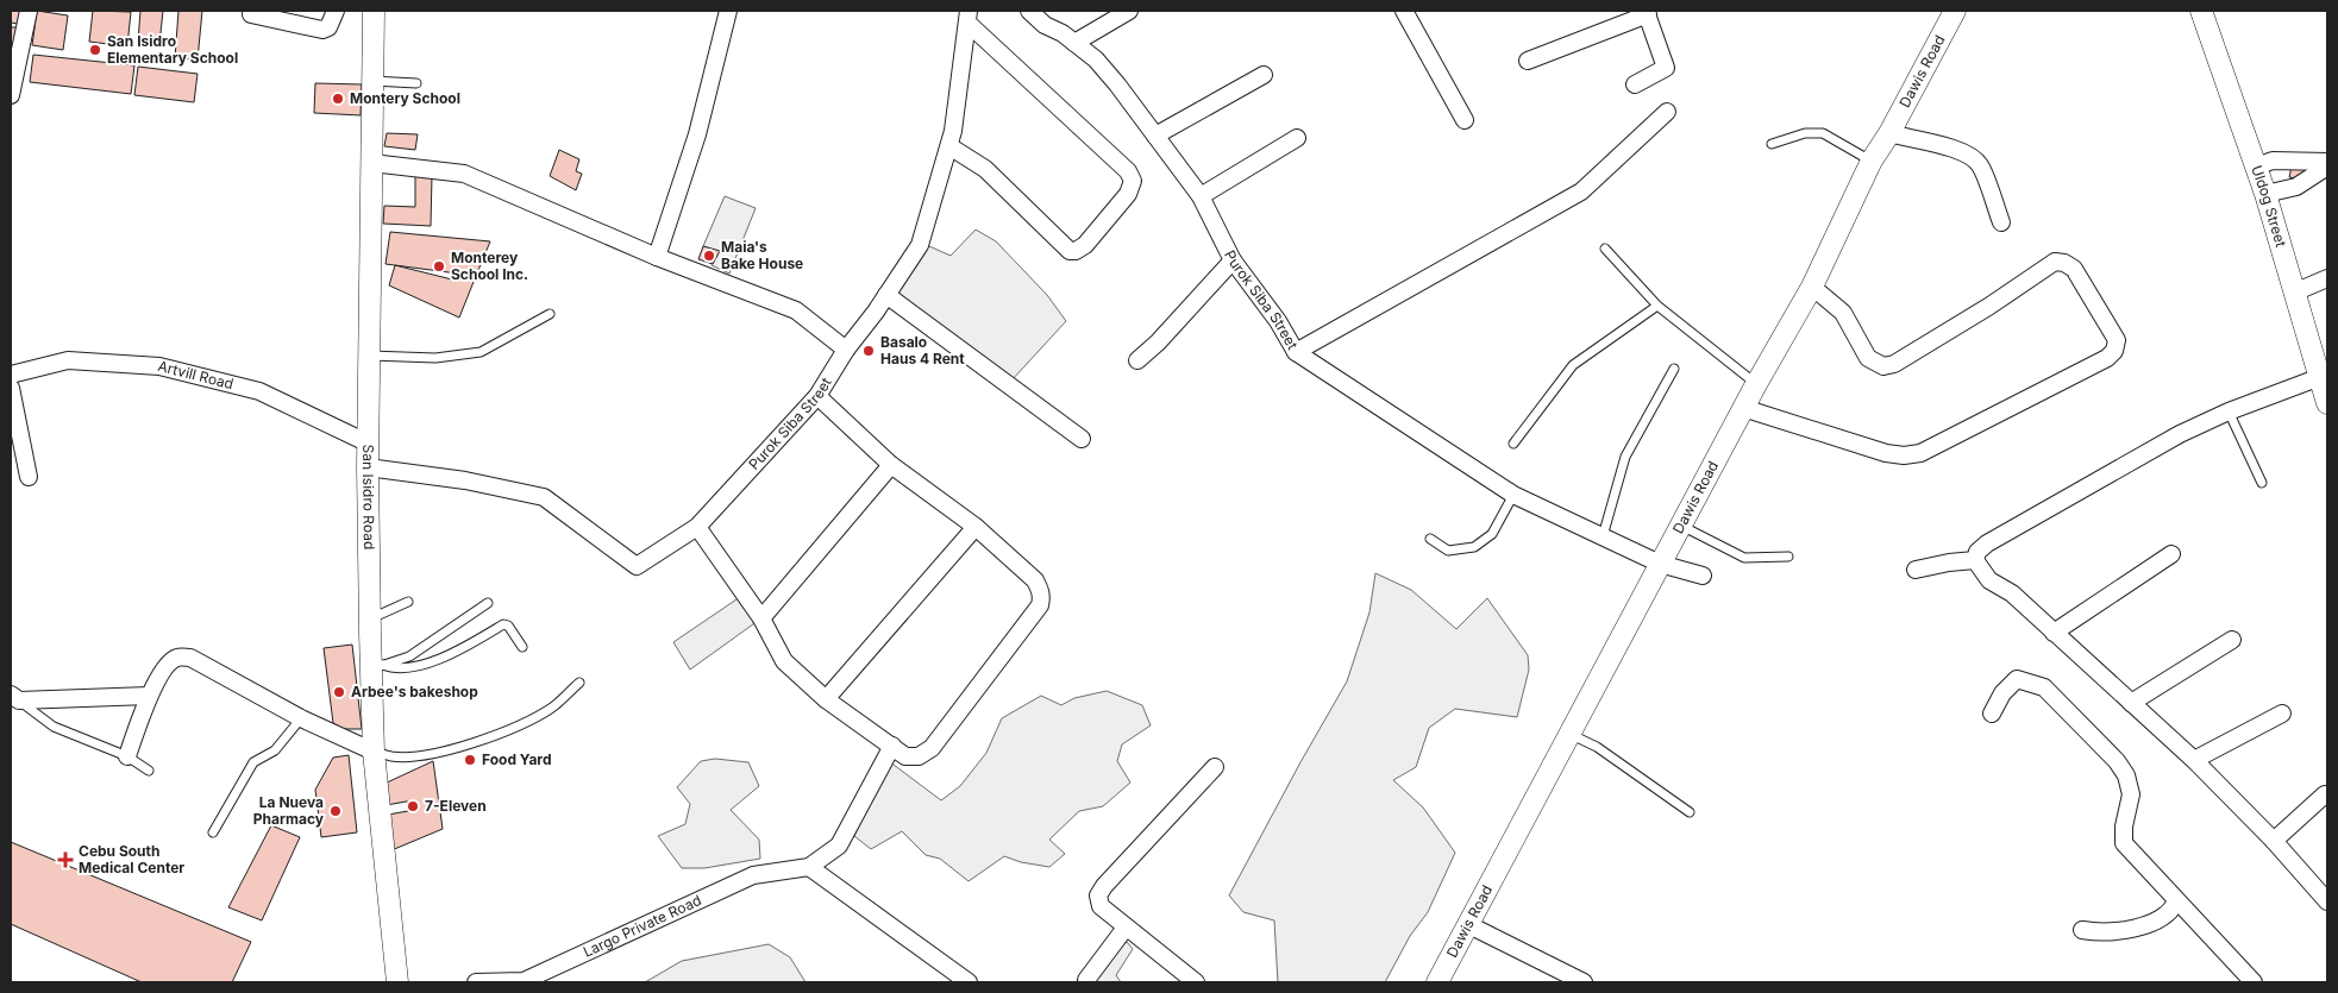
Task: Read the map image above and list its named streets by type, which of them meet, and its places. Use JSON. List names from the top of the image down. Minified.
{"streets":{"street":["Dawis Road","Uldog Street","Purok Siba Street","Artvill Road","San Isidro Road","Largo Private Road"]},"crossings":[["Dawis Road","Purok Siba Street"],["Purok Siba Street","San Isidro Road"],["Artvill Road","San Isidro Road"]],"places":{"other":["San Isidro Elementary School","Montery School","Maia's Bake House","Monterey School Inc.","Basalo Haus 4 Rent","Arbee's bakeshop","Food Yard","7-Eleven","La Nueva Pharmacy"],"health":["Cebu South Medical Center"]}}
